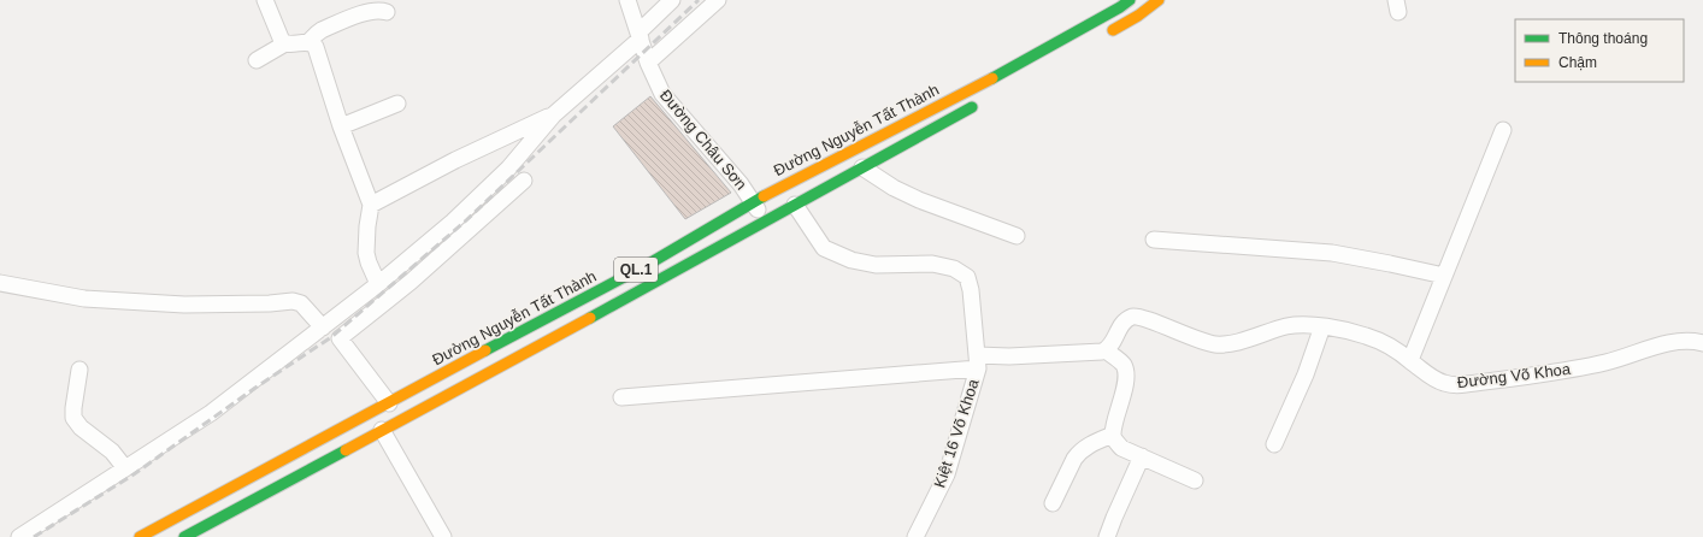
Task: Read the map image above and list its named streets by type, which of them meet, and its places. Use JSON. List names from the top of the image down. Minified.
{"streets":{"main road":["Đường Nguyễn Tất Thành","QL.1"],"street":["Đường Châu Sơn","Đường Võ Khoa","Kiệt 16 Võ Khoa"]},"crossings":[["Đường Nguyễn Tất Thành","Đường Châu Sơn"],["Đường Châu Sơn","QL.1"]],"legend":["Thông thoáng","Chậm"]}
